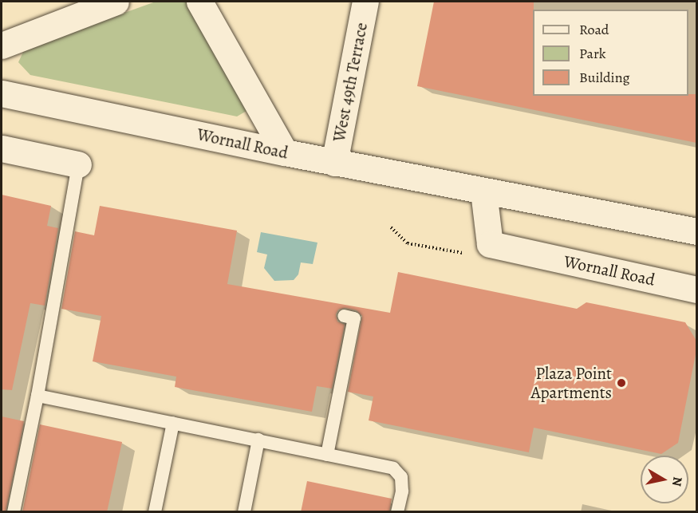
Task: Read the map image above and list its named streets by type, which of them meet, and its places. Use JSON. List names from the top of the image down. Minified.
{"streets":{"street":["West 49th Terrace","Wornall Road"]},"crossings":[["West 49th Terrace","Wornall Road"]],"places":["Plaza Point Apartments"],"legend":["Road","Park","Building"],"north":"right"}
